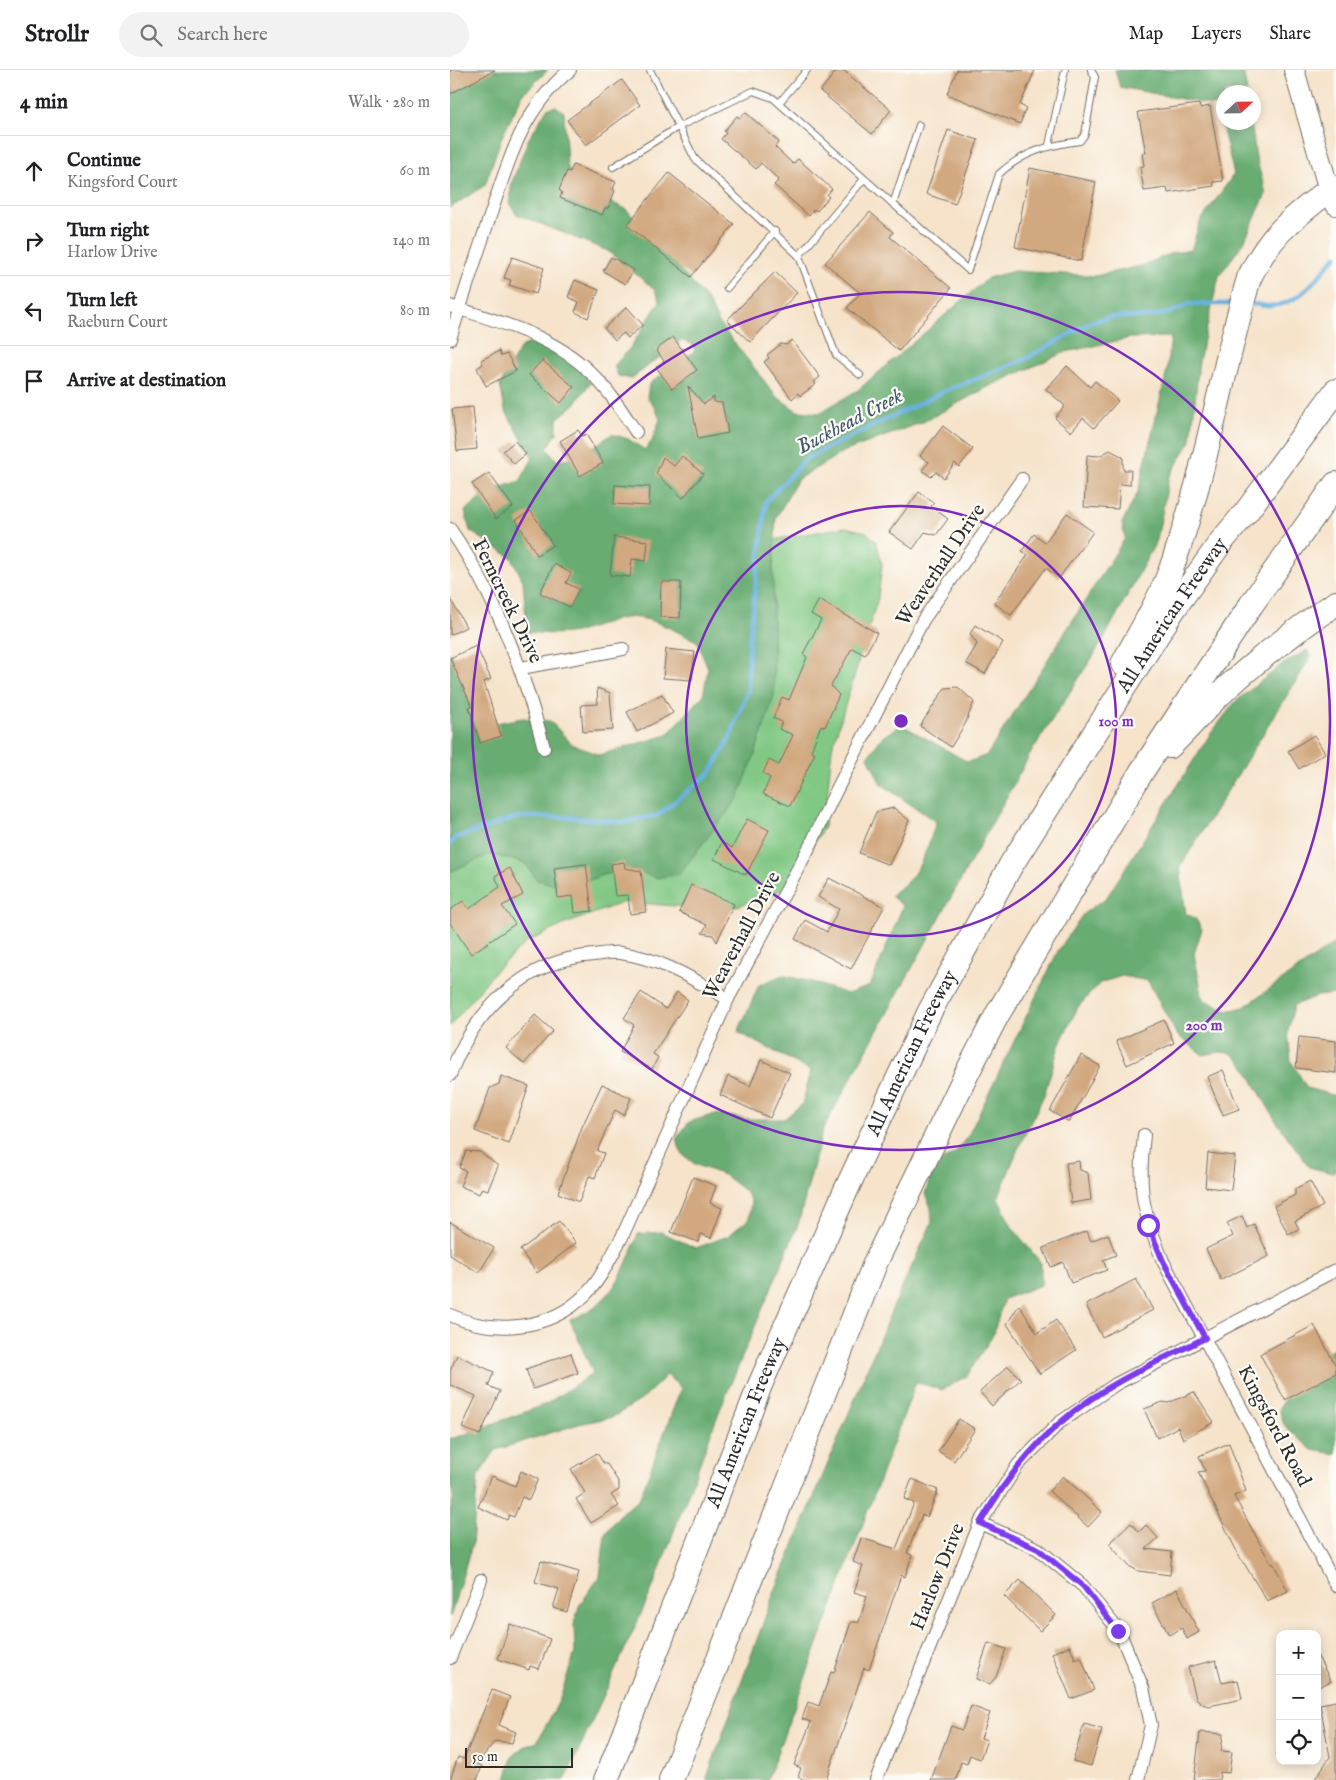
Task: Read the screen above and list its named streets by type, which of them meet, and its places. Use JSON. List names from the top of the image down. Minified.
{"streets":{"highway":["All American Freeway"],"street":["Weaverhall Drive","Ferncreek Drive","Kingsford Road","Harlow Drive"]},"crossings":[["Kingsford Road","Harlow Drive"]],"water":["Buckhead Creek"],"scale_bar":"50 m","north":"right","page":{"header":"Strollr","search":"Search here","nav":["Map","Layers","Share"],"heading":["4 min","Walk · 280 m"],"list":[["Continue","Kingsford Court","60 m"],["Turn right","Harlow Drive","140 m"],["Turn left","Raeburn Court","80 m"],"Arrive at destination"],"map_buttons":["+","−"],"scale":"50 m"},"rings":["100 m","200 m"]}
